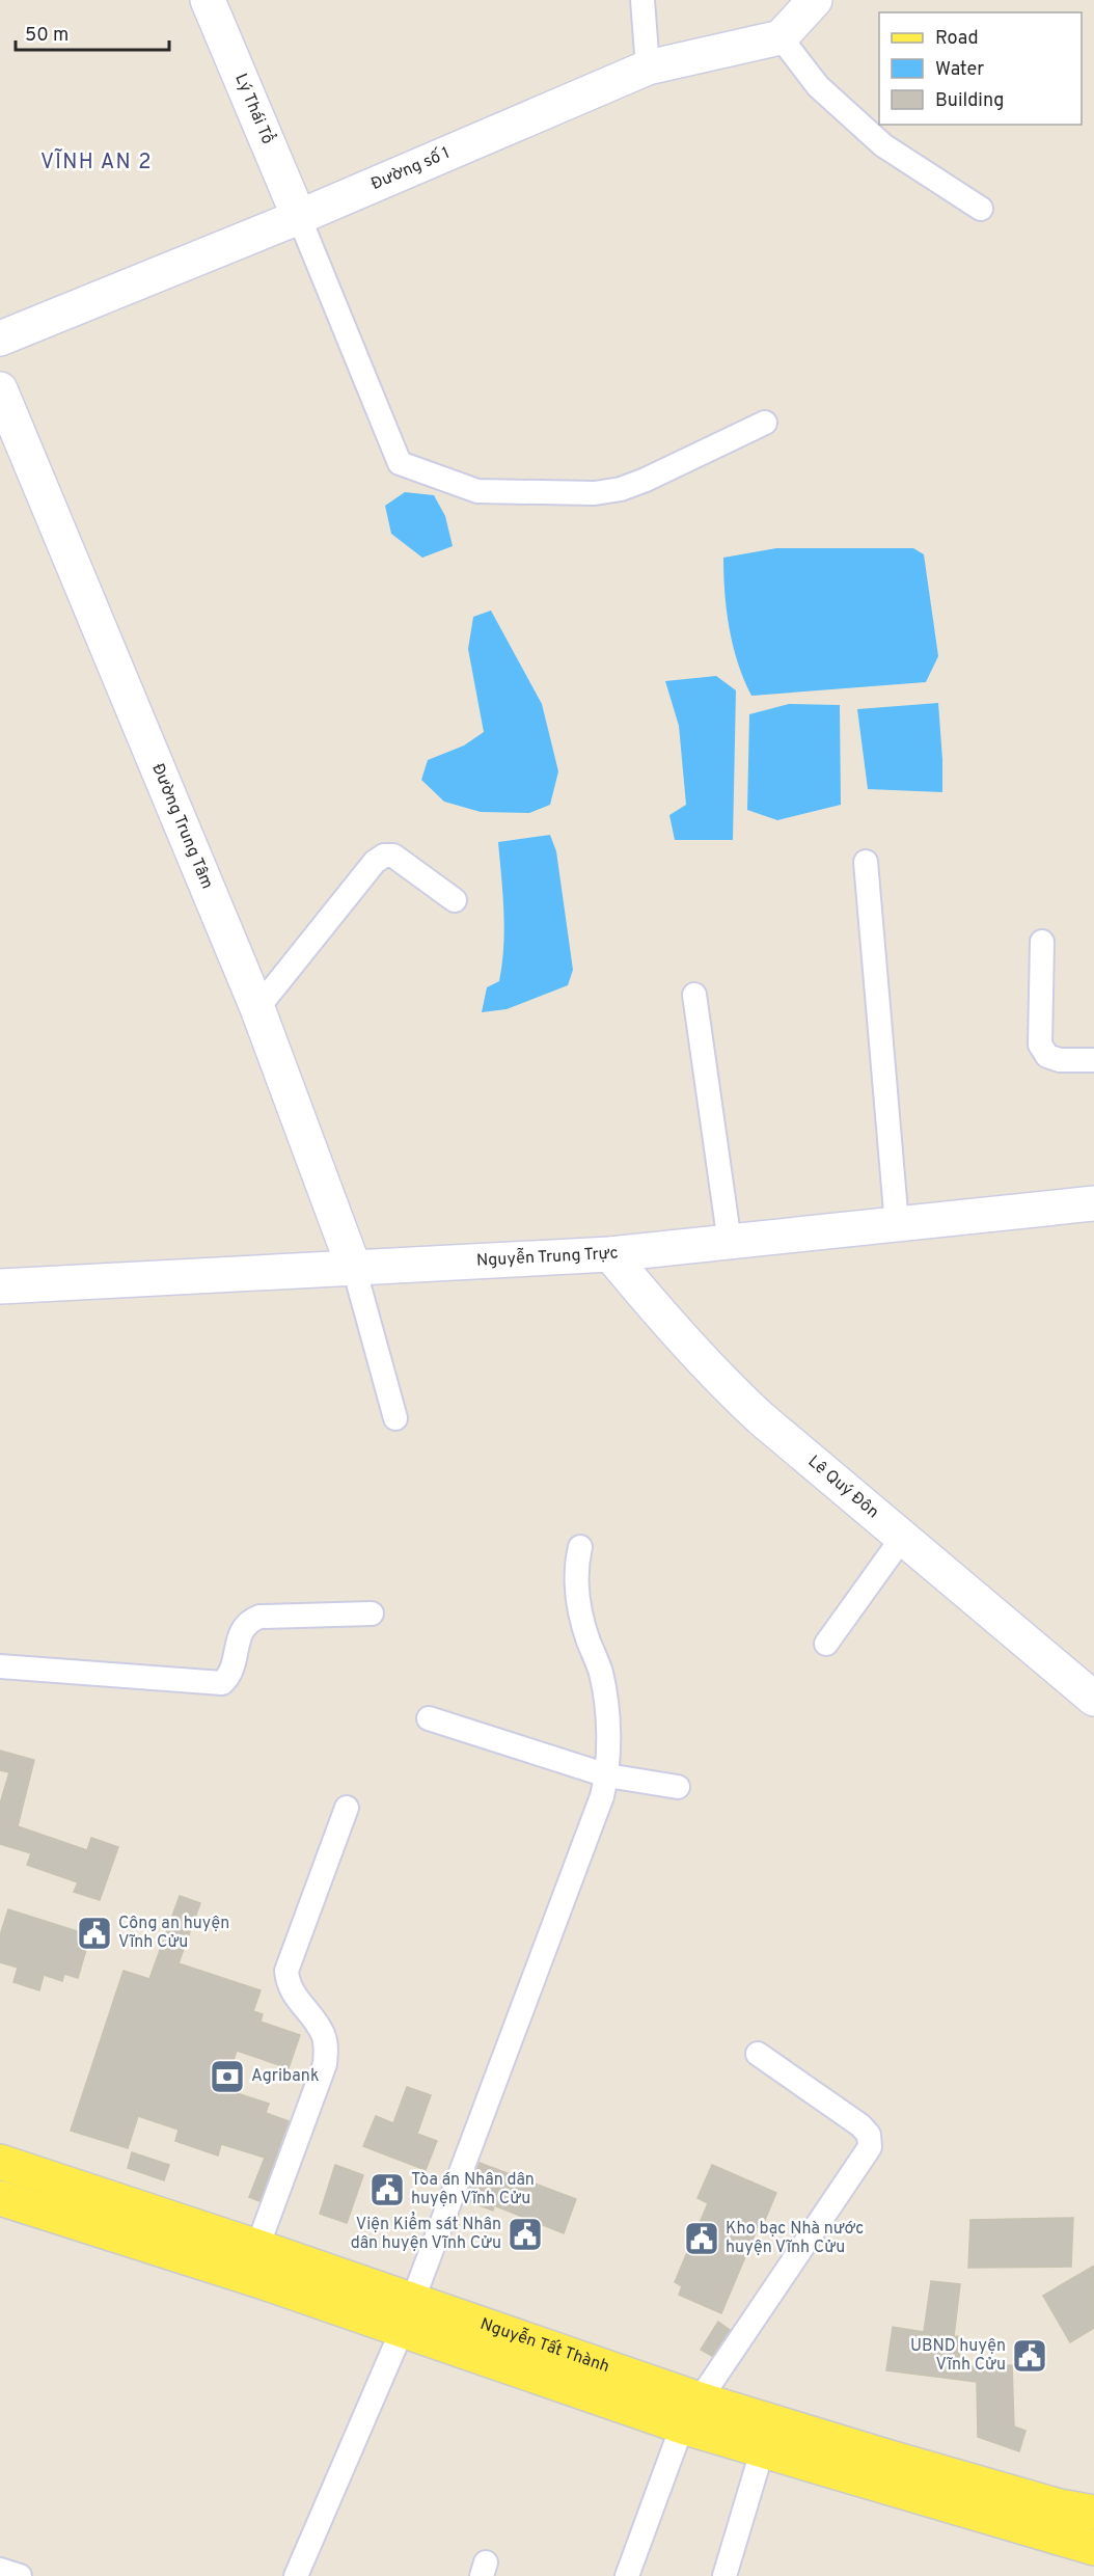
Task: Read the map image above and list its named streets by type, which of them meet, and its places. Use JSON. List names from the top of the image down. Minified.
{"streets":{"main road":["Nguyễn Tất Thành"],"street":["Lý Thái Tổ","Đường số 1","Đường Trung Tâm","Nguyễn Trung Trực","Lê Quý Đôn"]},"crossings":[["Lý Thái Tổ","Đường số 1"],["Đường Trung Tâm","Nguyễn Trung Trực"],["Nguyễn Trung Trực","Lê Quý Đôn"]],"districts":["VĨNH AN 2"],"places":{"public building":["Công an huyện Vĩnh Cửu","Tòa án Nhân dân huyện Vĩnh Cửu","Viện Kiểm sát Nhân dân huyện Vĩnh Cửu","Kho bạc Nhà nước huyện Vĩnh Cửu","UBND huyện Vĩnh Cửu"],"bank":["Agribank"]},"legend":["Road","Water","Building"],"scale_bar":"50 m"}
